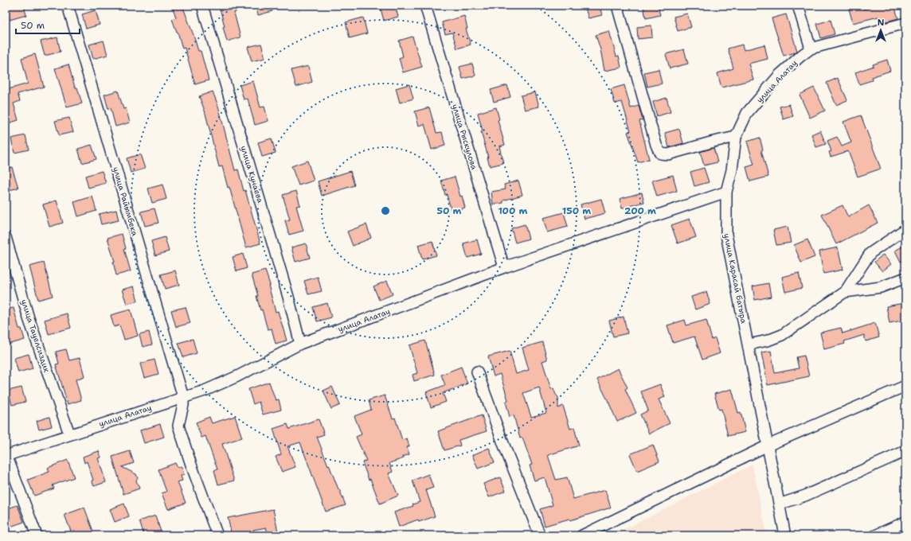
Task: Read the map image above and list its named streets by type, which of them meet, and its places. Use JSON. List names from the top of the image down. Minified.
{"streets":{"street":["улица Алатау","улица Рыскулова","улица Кунаева","улица Райымбека","улица Карасай батыра","улица Тауелсиздик"]},"crossings":[["улица Алатау","улица Рыскулова"],["улица Алатау","улица Кунаева"],["улица Алатау","улица Райымбека"],["улица Алатау","улица Карасай батыра"],["улица Алатау","улица Тауелсиздик"]],"scale_bar":"50 m","north":"top","rings":["50 m","100 m","150 m","200 m"]}
